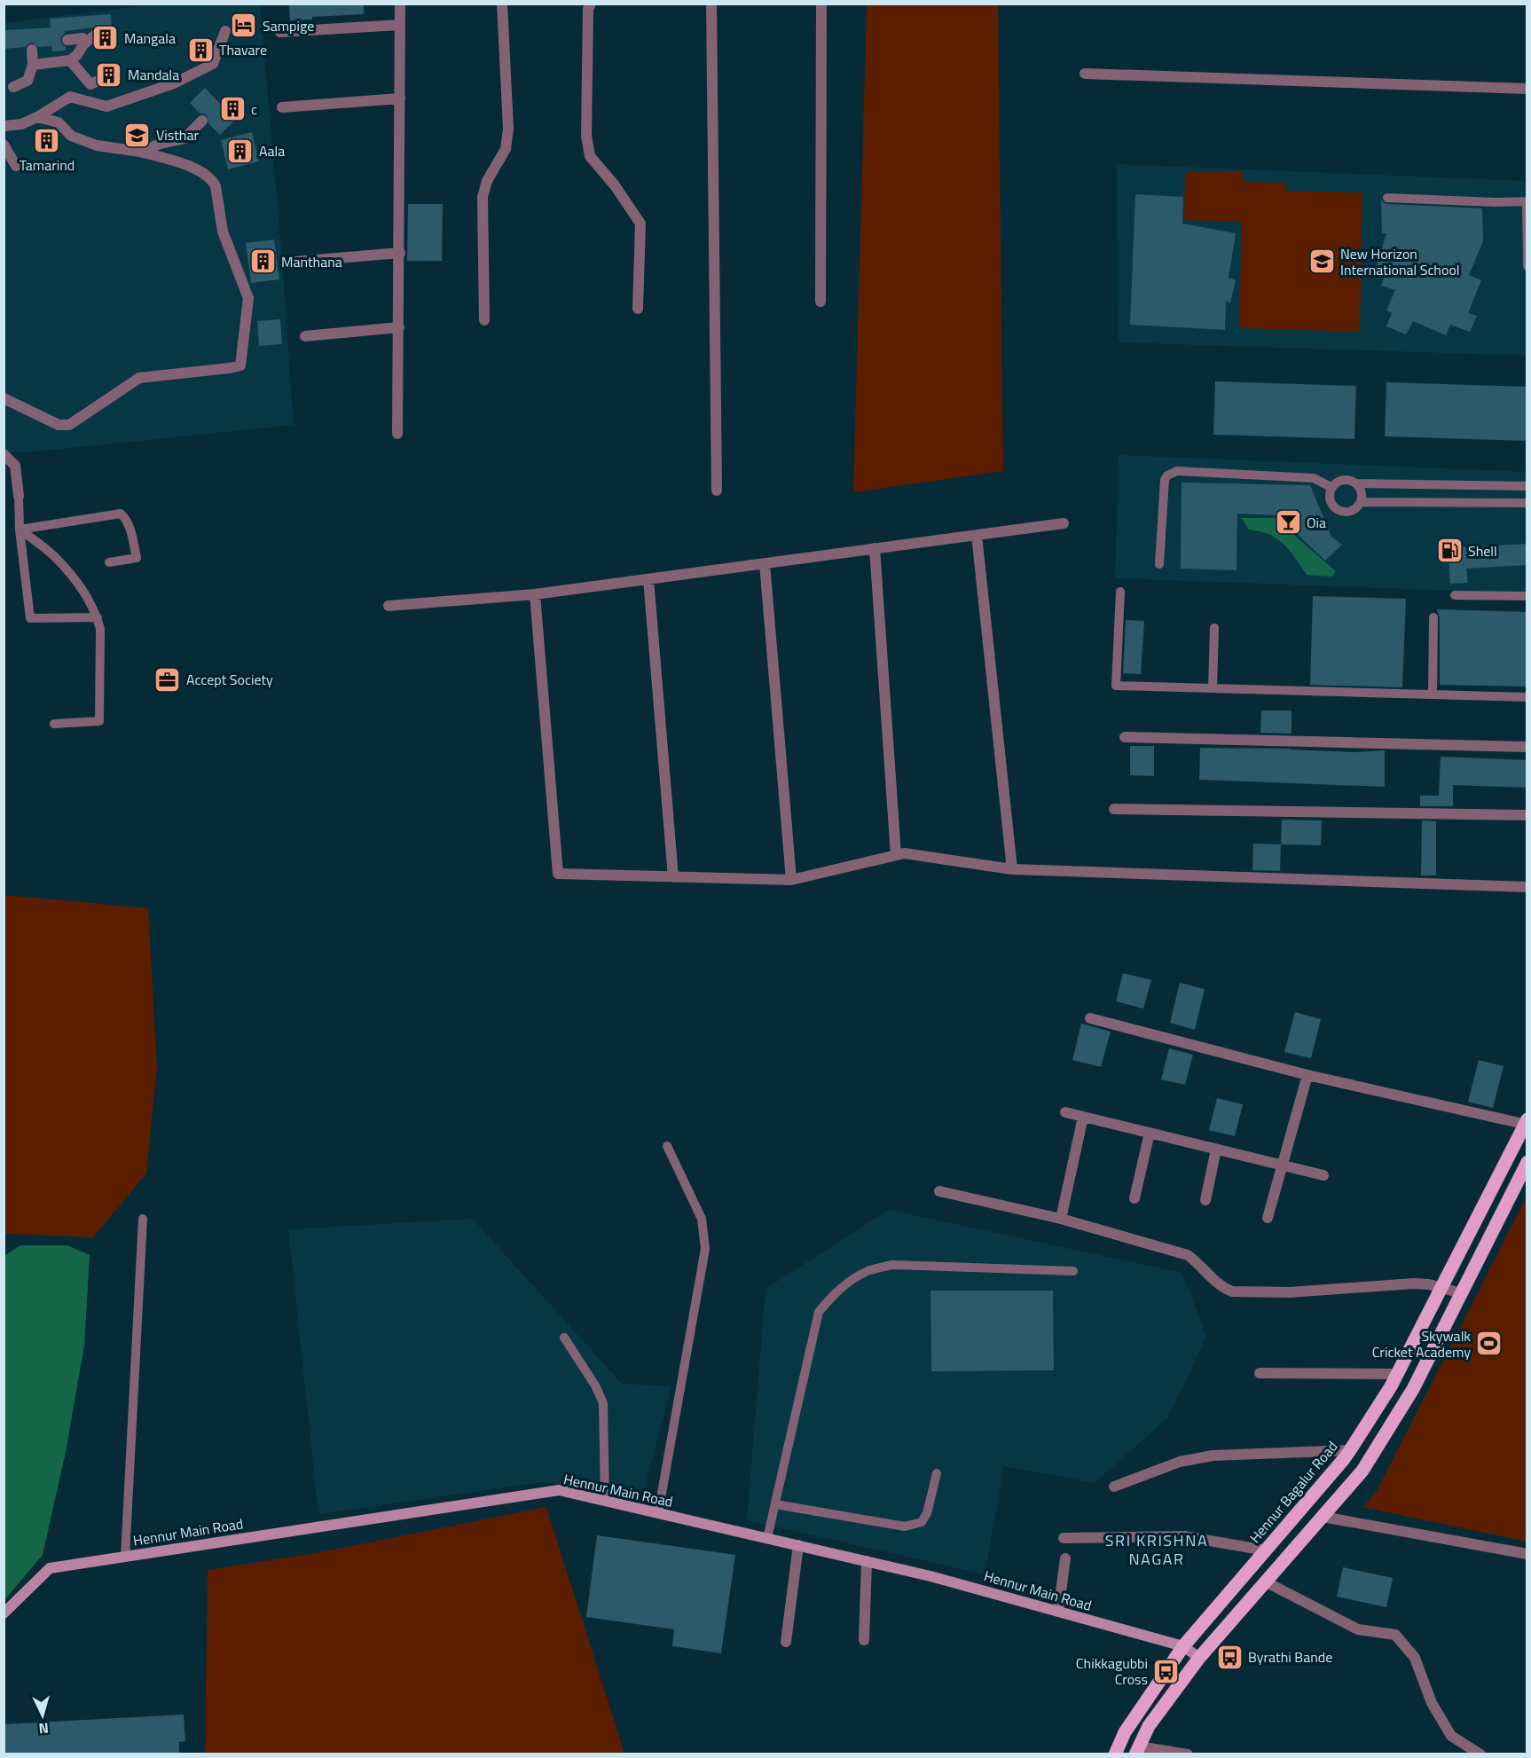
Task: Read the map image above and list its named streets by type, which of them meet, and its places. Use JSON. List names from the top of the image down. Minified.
{"streets":{"main road":["Hennur Main Road","Hennur Bagalur Road"]},"crossings":[["Hennur Main Road","Hennur Bagalur Road"]],"districts":["SRI KRISHNA NAGAR"],"places":{"hotel":["Sampige"],"building":["Mangala","Thavare","Mandala","c","Tamarind","Aala","Manthana"],"school or university":["Visthar","New Horizon International School"],"bar":["Oia"],"fuel station":["Shell"],"office":["Accept Society"],"sports":["Skywalk Cricket Academy"],"bus stop":["Byrathi Bande","Chikkagubbi Cross"]},"north":"bottom"}
